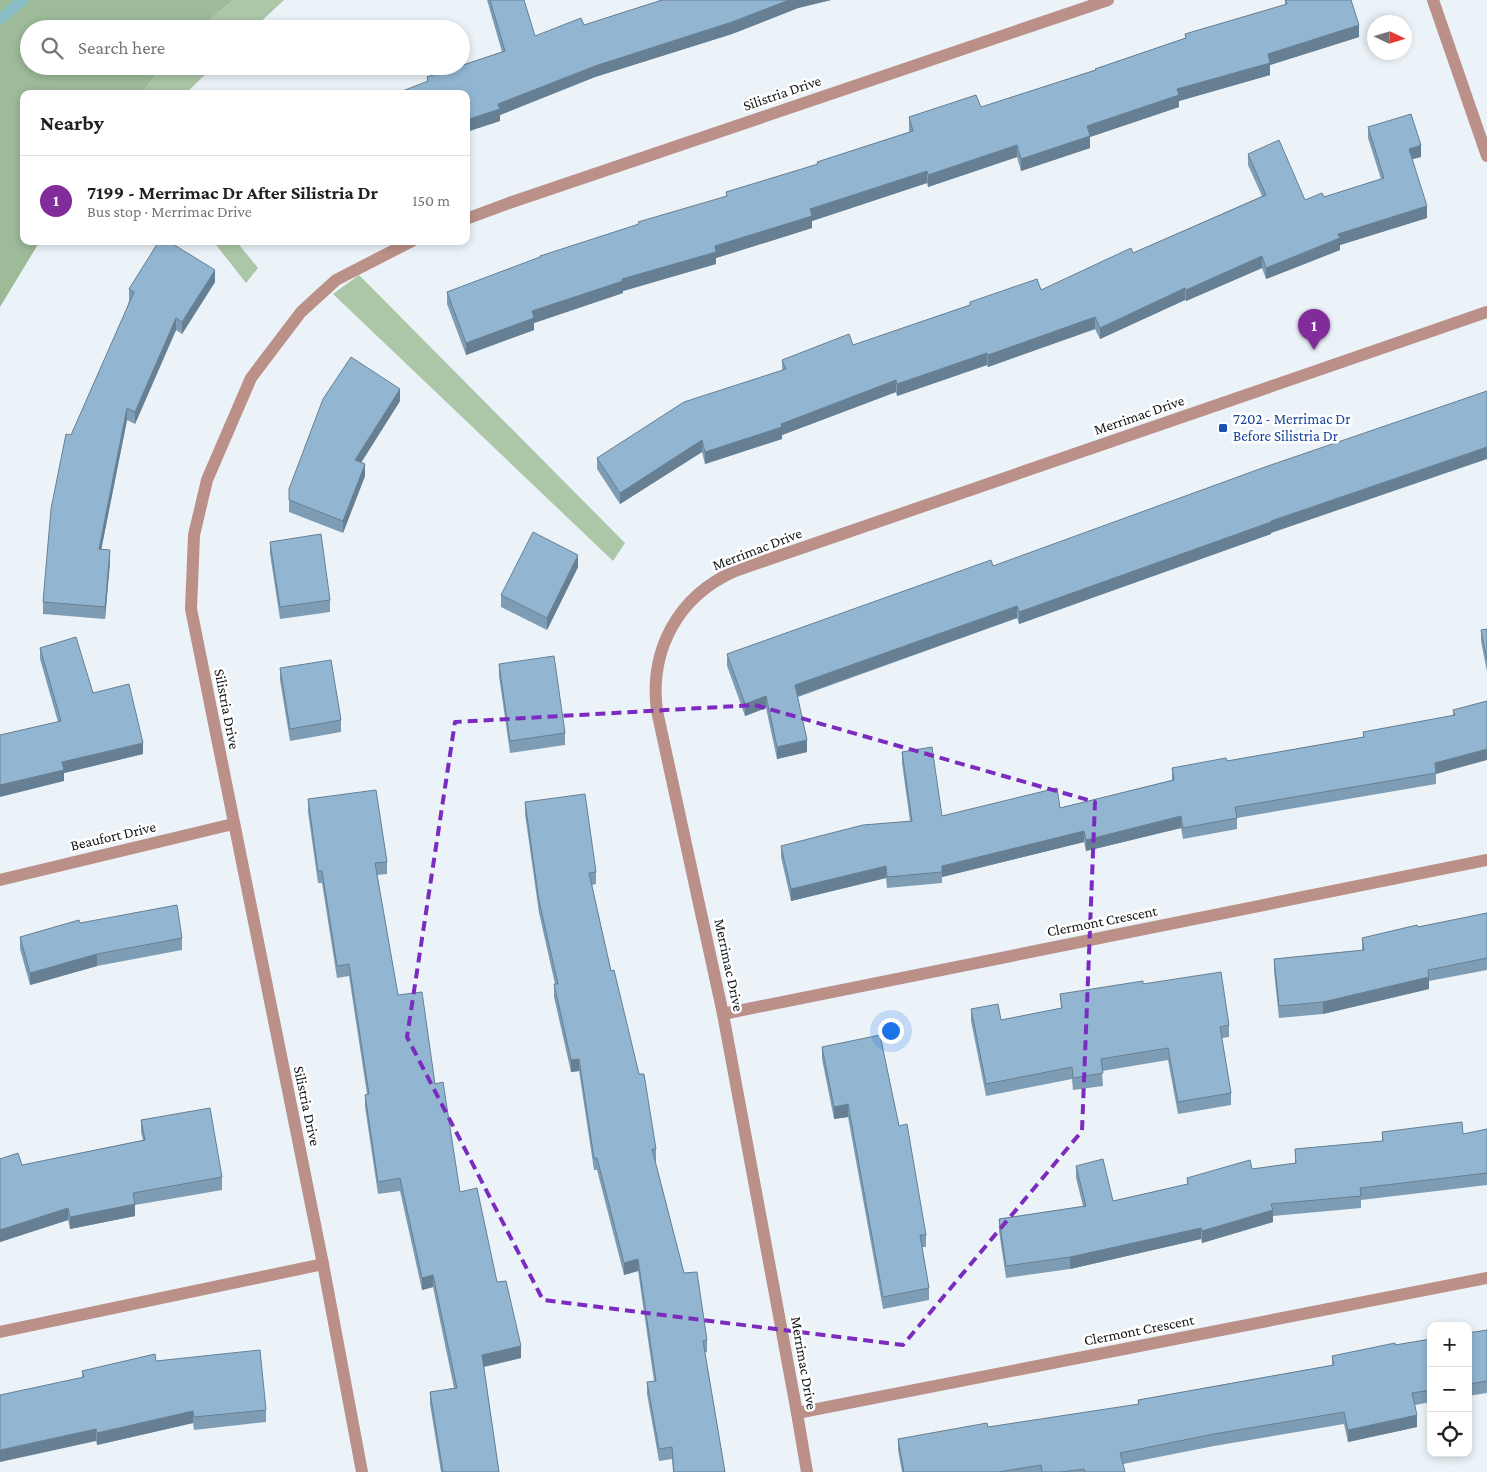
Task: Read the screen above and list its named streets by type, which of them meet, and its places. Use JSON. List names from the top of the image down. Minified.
{"streets":{"street":["Silistria Drive","Merrimac Drive","Beaufort Drive","Clermont Crescent"]},"crossings":[["Silistria Drive","Beaufort Drive"],["Merrimac Drive","Clermont Crescent"]],"places":{"transit":["7202 - Merrimac Dr Before Silistria Dr"]},"north":"right","page":{"search":"Search here","heading":"Nearby","list":[{"mark":"1","name":"7199 - Merrimac Dr After Silistria Dr","note":"Bus stop · Merrimac Drive","value":"150 m"}],"pins":"1","map_buttons":["+","−"]}}
